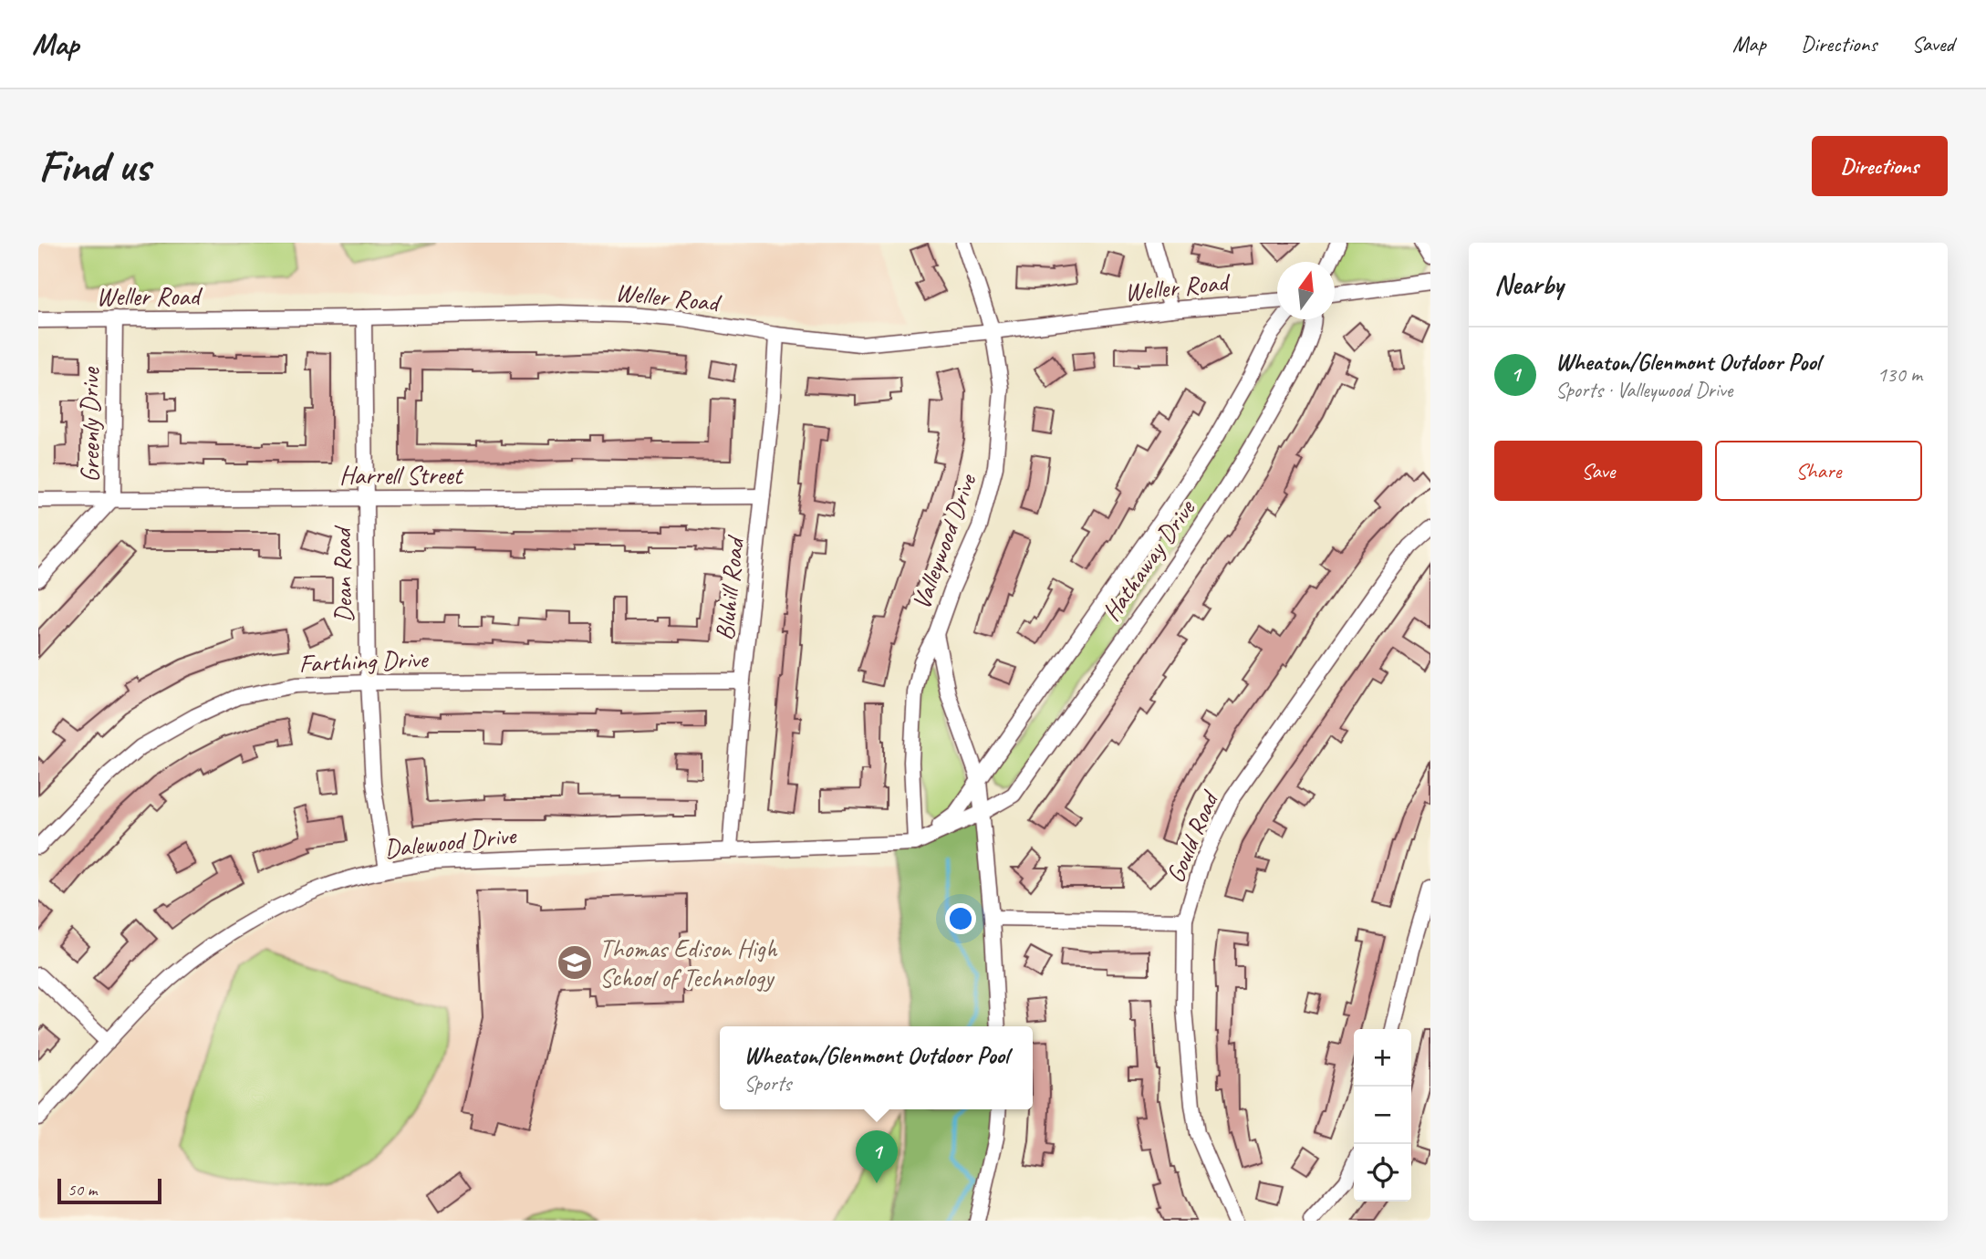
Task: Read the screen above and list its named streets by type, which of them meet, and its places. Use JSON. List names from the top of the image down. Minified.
{"streets":{"street":["Weller Road","Greenly Drive","Harrell Street","Valleywood Drive","Hathaway Drive","Dean Road","Bluhill Road","Farthing Drive","Gould Road","Dalewood Drive"]},"crossings":[["Weller Road","Greenly Drive"],["Weller Road","Valleywood Drive"],["Weller Road","Dean Road"],["Weller Road","Bluhill Road"],["Greenly Drive","Harrell Street"],["Harrell Street","Dean Road"],["Harrell Street","Bluhill Road"],["Valleywood Drive","Hathaway Drive"],["Valleywood Drive","Dalewood Drive"],["Hathaway Drive","Dalewood Drive"],["Dean Road","Farthing Drive"],["Dean Road","Dalewood Drive"],["Bluhill Road","Farthing Drive"],["Bluhill Road","Dalewood Drive"]],"places":{"school or university":["Thomas Edison High School of Technology"]},"scale_bar":"50 m","north":"top","page":{"header":"Map","nav":["Map","Directions","Saved"],"buttons":["Directions",["Save","Share"]],"title":"Find us","heading":"Nearby","list":[{"mark":"1","name":"Wheaton/Glenmont Outdoor Pool","note":"Sports · Valleywood Drive","value":"130 m"}],"popup":["Wheaton/Glenmont Outdoor Pool","Sports"],"map_buttons":["+","−"],"pins":"1","scale":"50 m"}}
